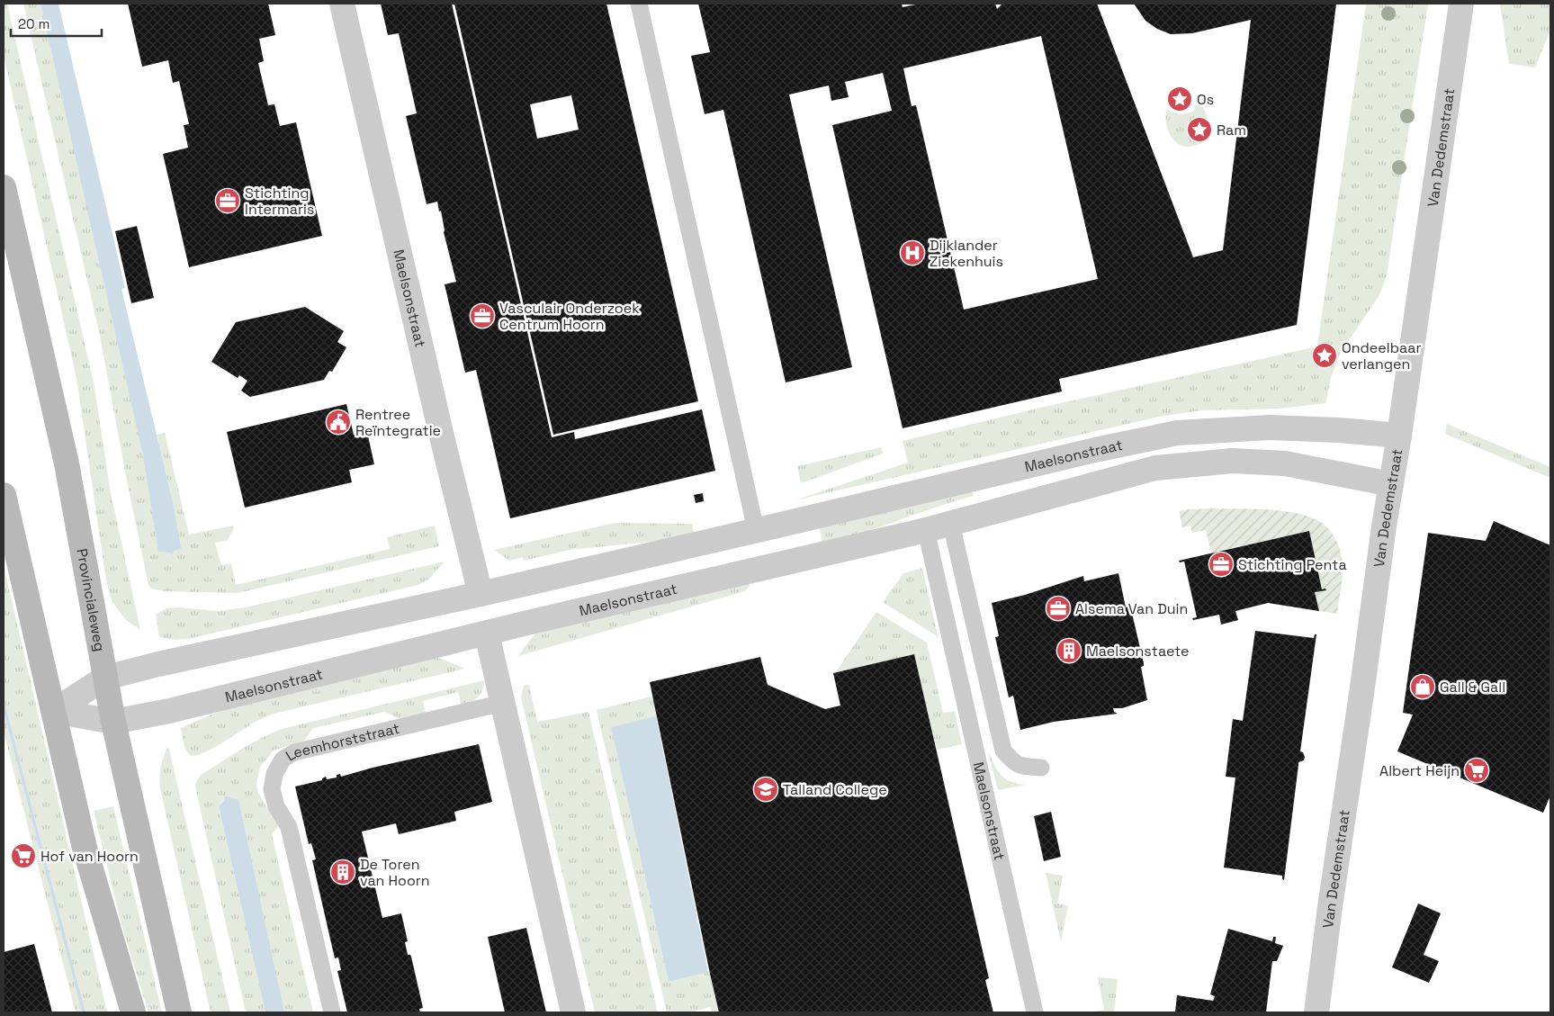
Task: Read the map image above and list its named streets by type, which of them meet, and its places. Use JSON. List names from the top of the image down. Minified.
{"streets":{"main road":["Provincialeweg"],"street":["Van Dedemstraat","Maelsonstraat"],"lane":["Leemhorststraat"]},"crossings":[["Van Dedemstraat","Maelsonstraat"],["Maelsonstraat","Provincialeweg"]],"places":{"place":["Os","Ram","Ondeelbaar verlangen"],"office":["Stichting Intermaris","Vasculair Onderzoek Centrum Hoorn","Stichting Penta","Alsema Van Duin"],"hospital":["Dijklander Ziekenhuis"],"public building":["Rentree Reïntegratie"],"building":["Maelsonstaete","De Toren van Hoorn"],"shop":["Gall & Gall"],"supermarket":["Albert Heijn","Hof van Hoorn"],"school or university":["Talland College"]},"scale_bar":"20 m"}
